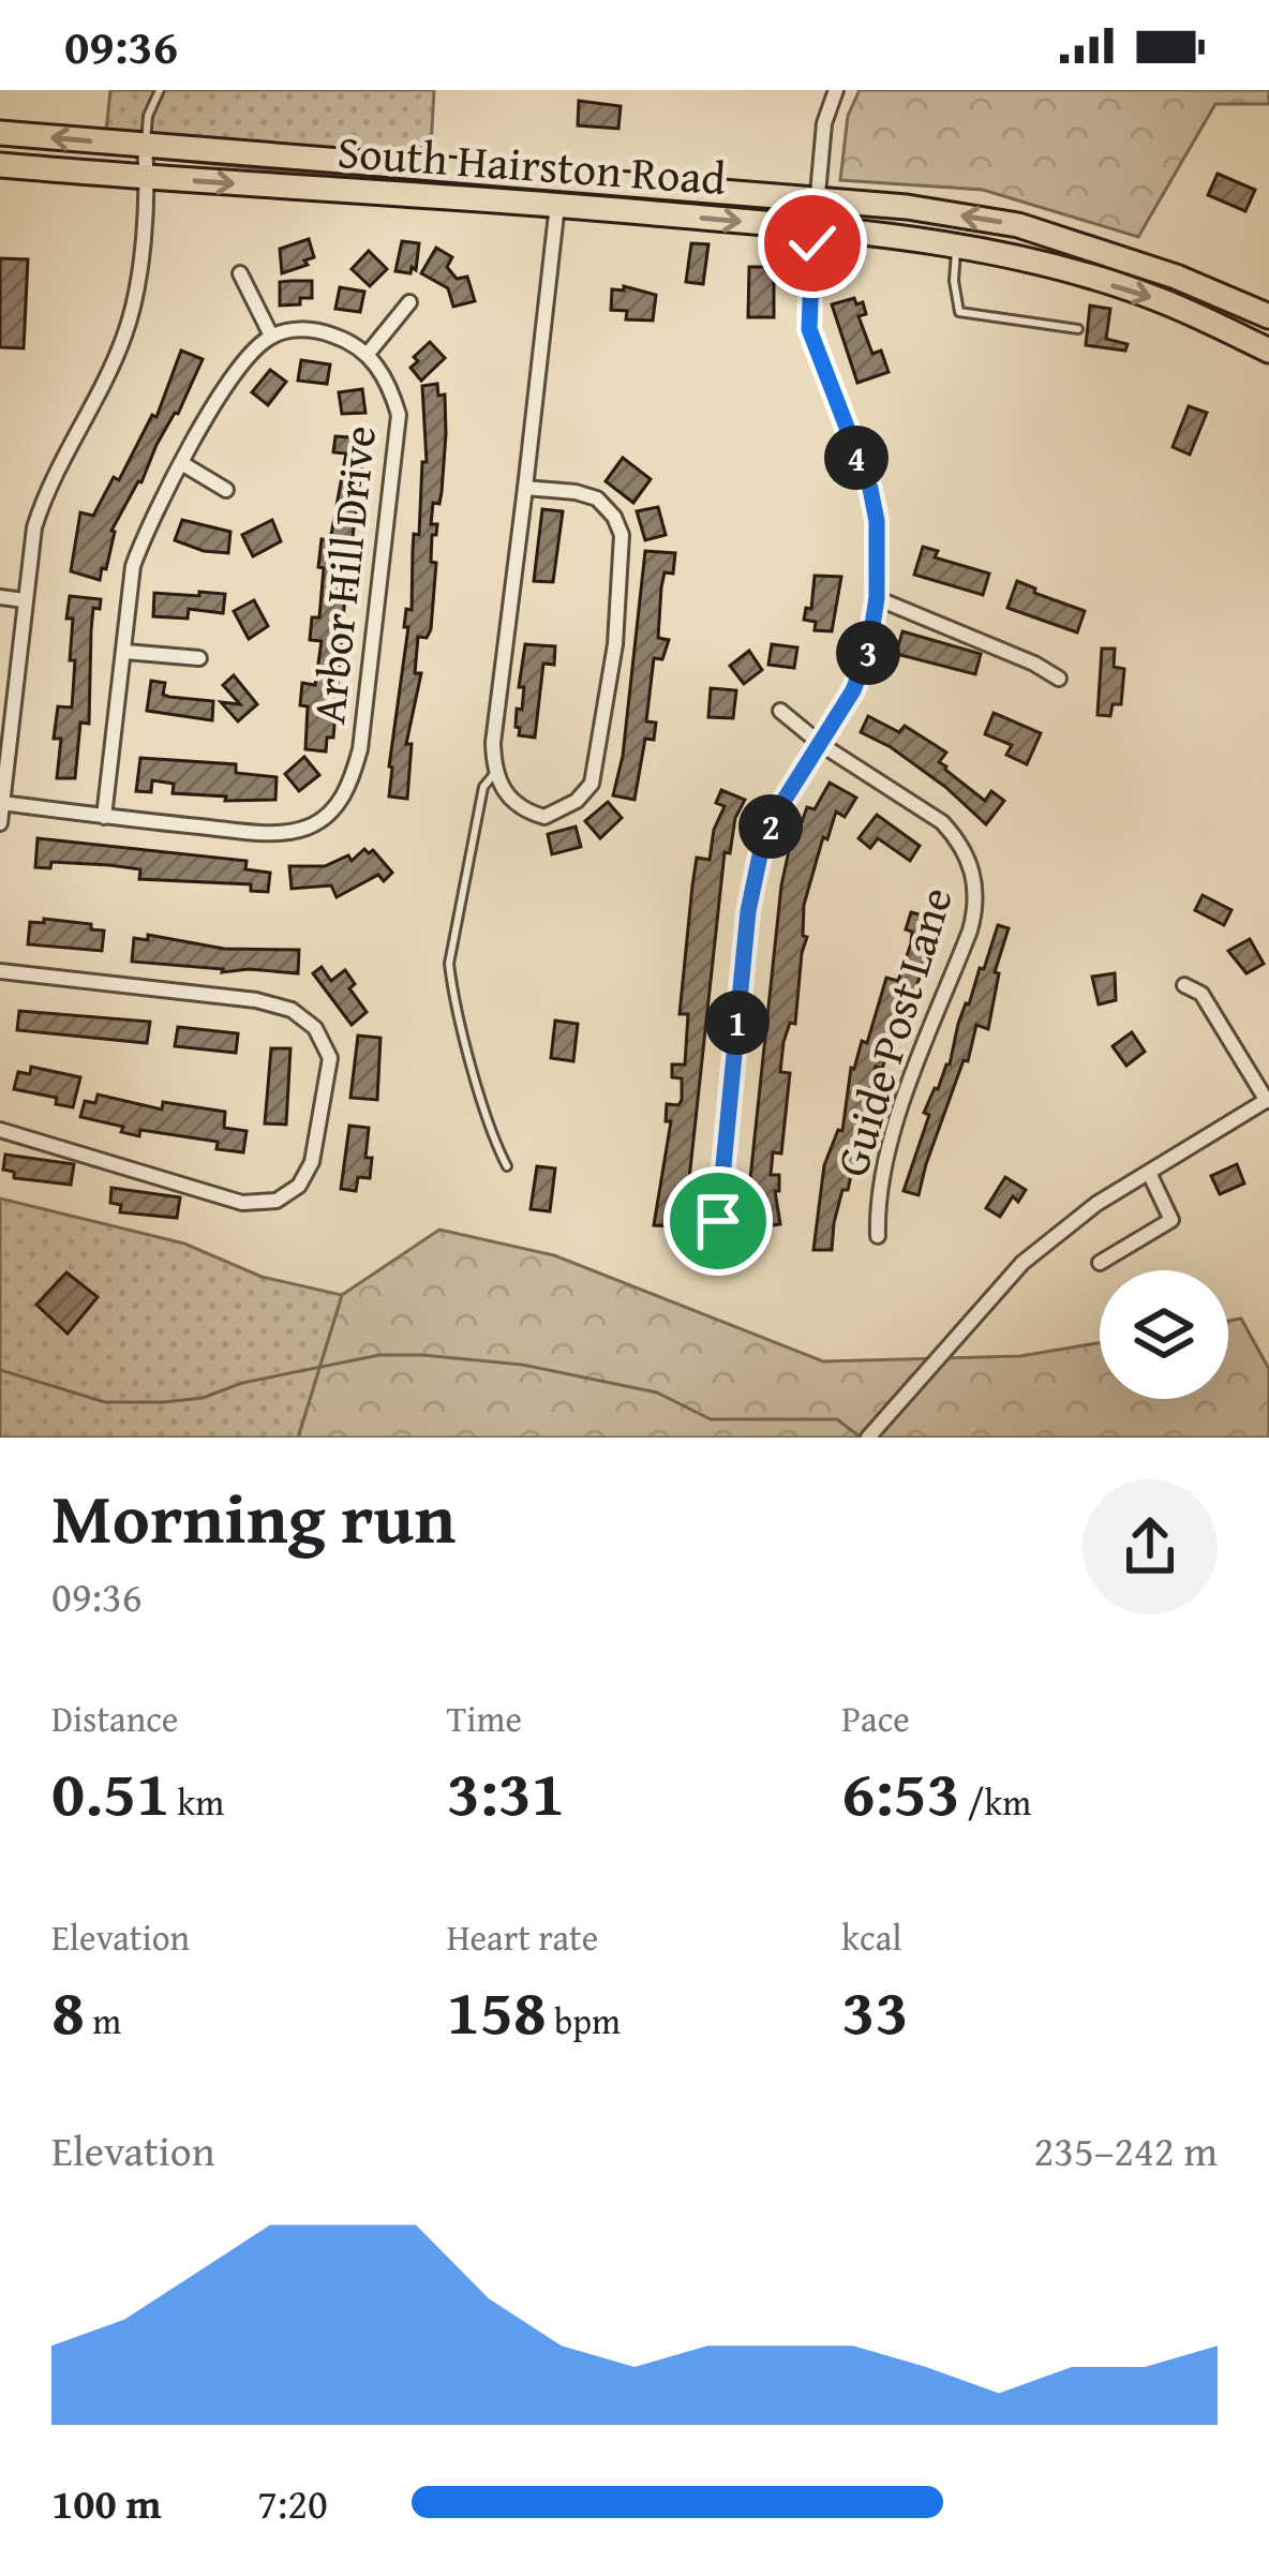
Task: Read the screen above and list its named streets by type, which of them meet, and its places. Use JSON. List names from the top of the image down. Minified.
{"streets":{"main road":["South Hairston Road"],"street":["Arbor Hill Drive","Guide Post Lane"]},"page":{"status":"09:36","pins":["4","3","2","1"],"heading":["Morning run","09:36"],"stats":[["Distance","0.51 km"],["Time","3:31"],["Pace","6:53 /km"],["Elevation","8 m"],["Heart rate","158 bpm"],["kcal","33"]],"chart":["Elevation","235–242 m"],"list":[{"name":"100 m","note":"7:20"}]}}
